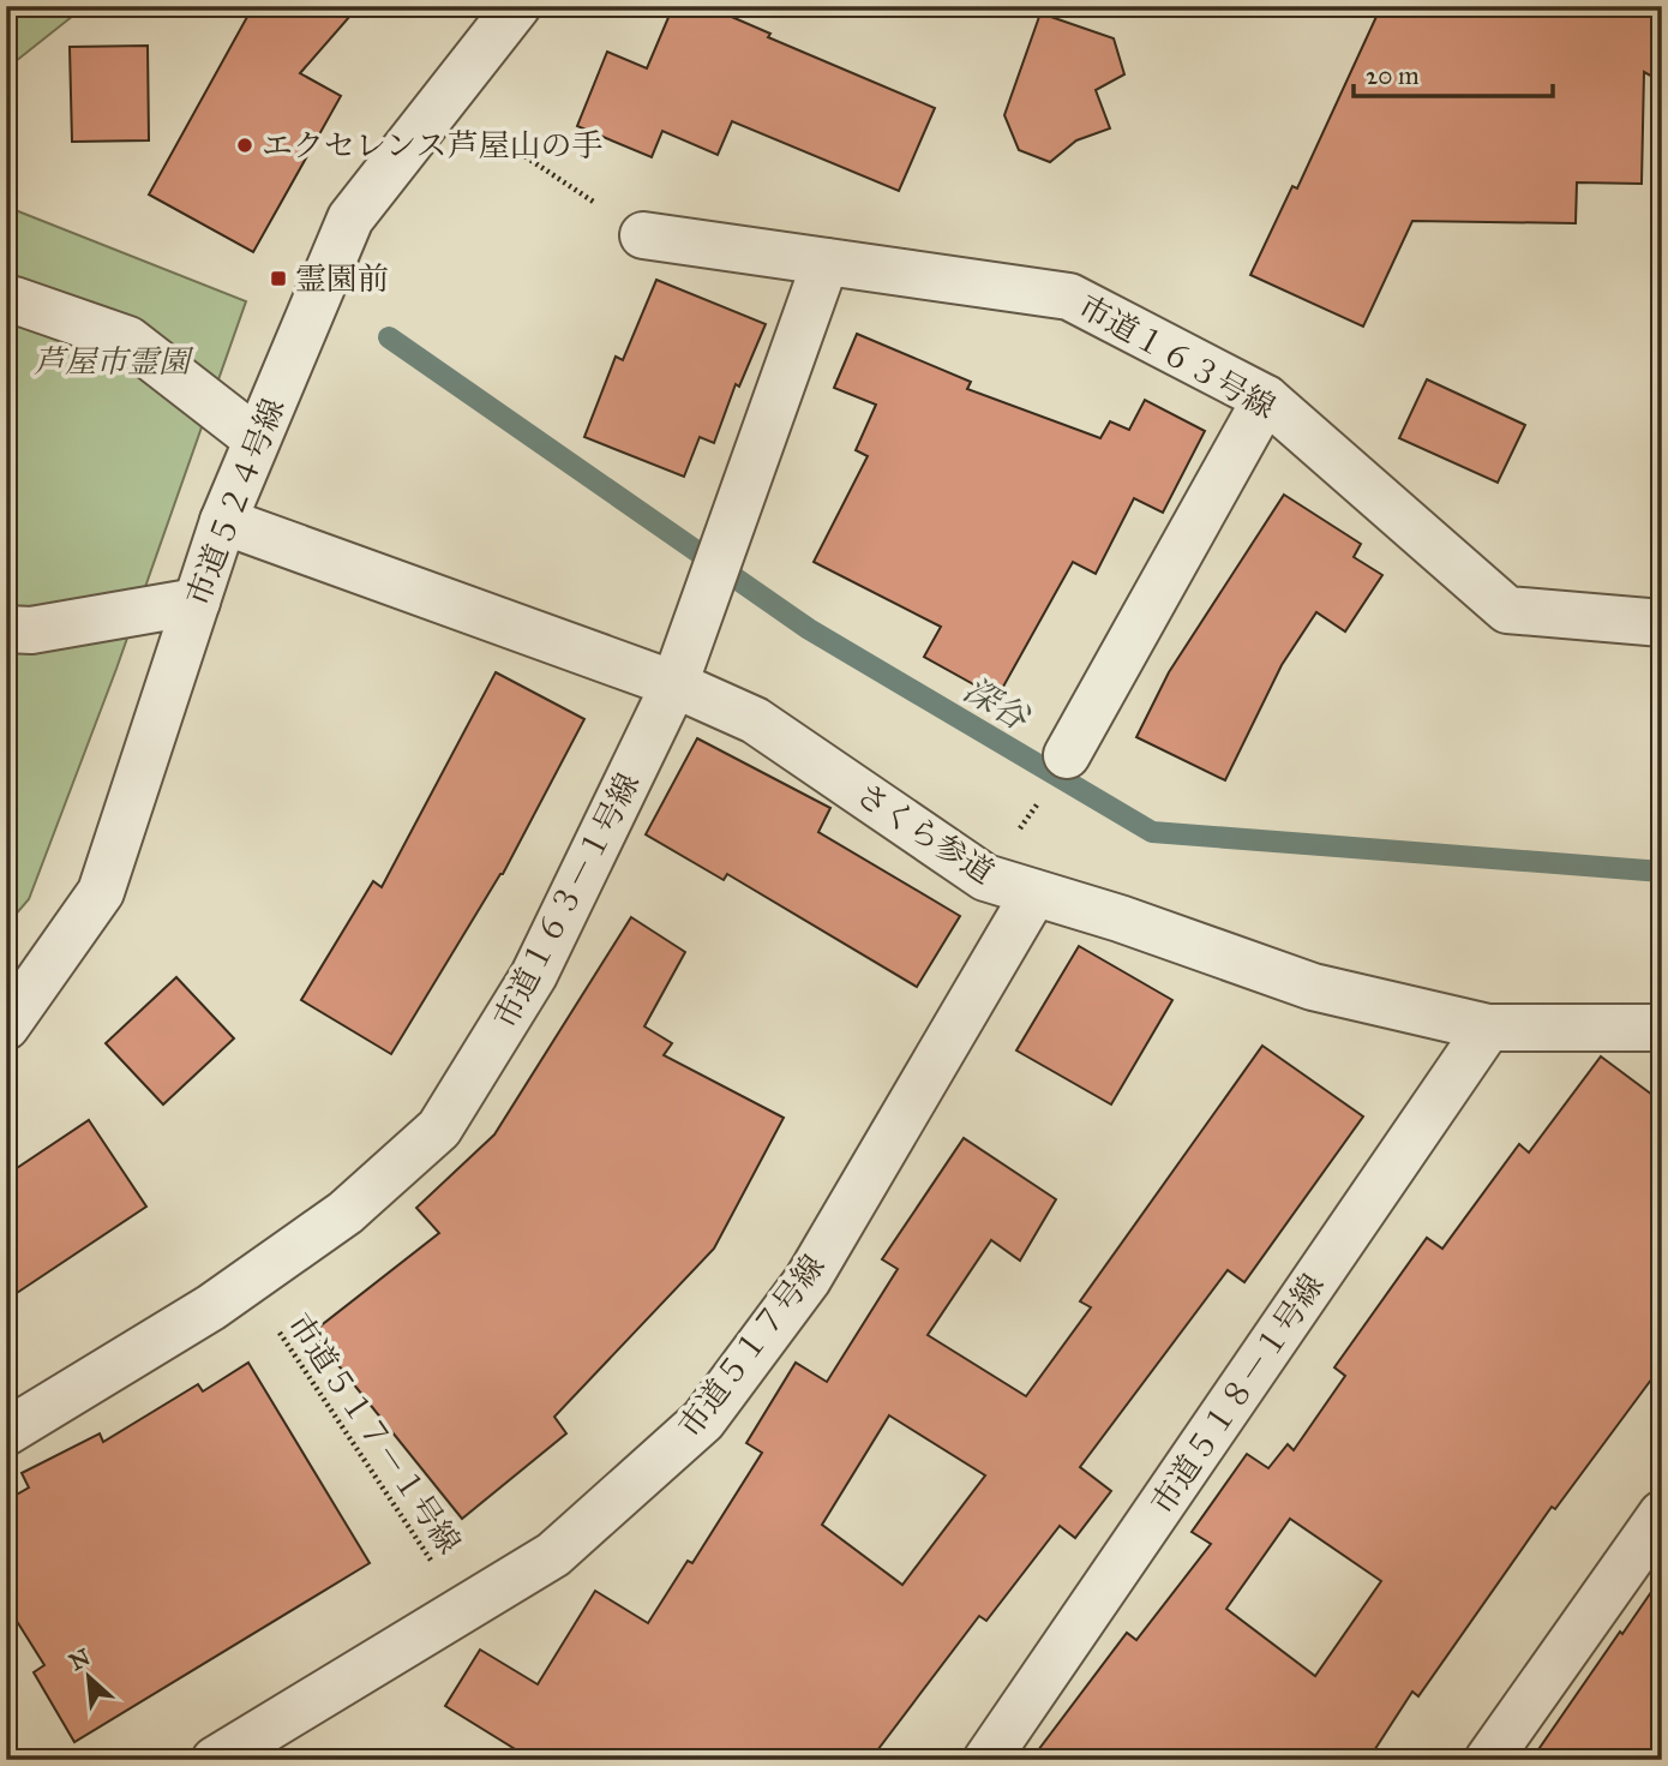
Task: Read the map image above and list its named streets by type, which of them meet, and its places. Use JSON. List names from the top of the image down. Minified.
{"streets":{"street":["市道１６３号線","市道５２４号線","さくら参道","市道１６３－１号線","市道５１７号線","市道５１８－１号線"],"path":["市道５１７－１号線"]},"crossings":[["市道１６３号線","市道１６３－１号線"],["市道５２４号線","さくら参道"],["さくら参道","市道１６３－１号線"],["さくら参道","市道５１７号線"],["さくら参道","市道５１８－１号線"],["市道１６３－１号線","市道５１７－１号線"],["市道５１７号線","市道５１７－１号線"]],"water":["深谷"],"parks":["芦屋市霊園"],"places":{"other":["エクセレンス芦屋山の手"],"transit":["霊園前"]},"scale_bar":"20 m","north":"top left"}
